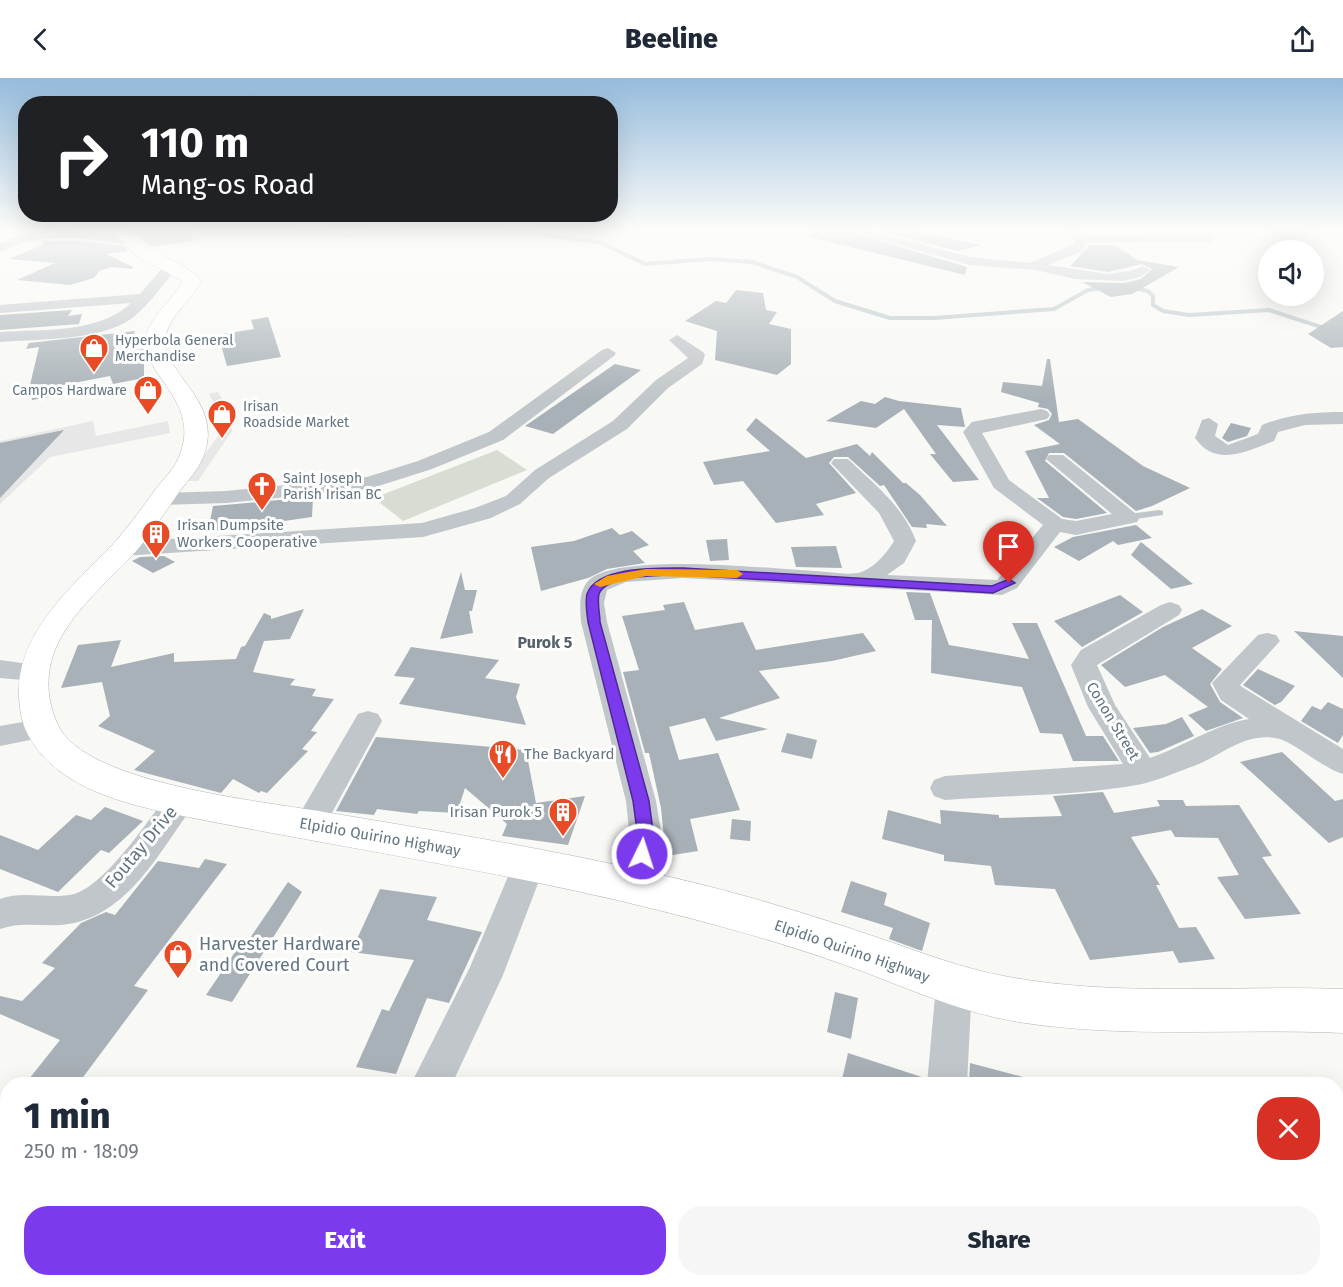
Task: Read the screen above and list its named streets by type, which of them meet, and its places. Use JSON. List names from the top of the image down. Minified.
{"streets":{"highway":["Elpidio Quirino Highway"],"street":["Conon Street","Foutay Drive"]},"crossings":[["Elpidio Quirino Highway","Foutay Drive"]],"districts":["Purok 5"],"places":{"shop":["Hyperbola General Merchandise","Campos Hardware","Irisan Roadside Market","Harvester Hardware and Covered Court"],"church":["Saint Joseph Parish Irisan BC"],"building":["Irisan Dumpsite Workers Cooperative","Irisan Purok 5"],"restaurant":["The Backyard"]},"page":{"header":"Beeline","turn":["110 m","Mang-os Road"],"heading":["1 min","250 m · 18:09"],"buttons":["Exit","Share"]}}
